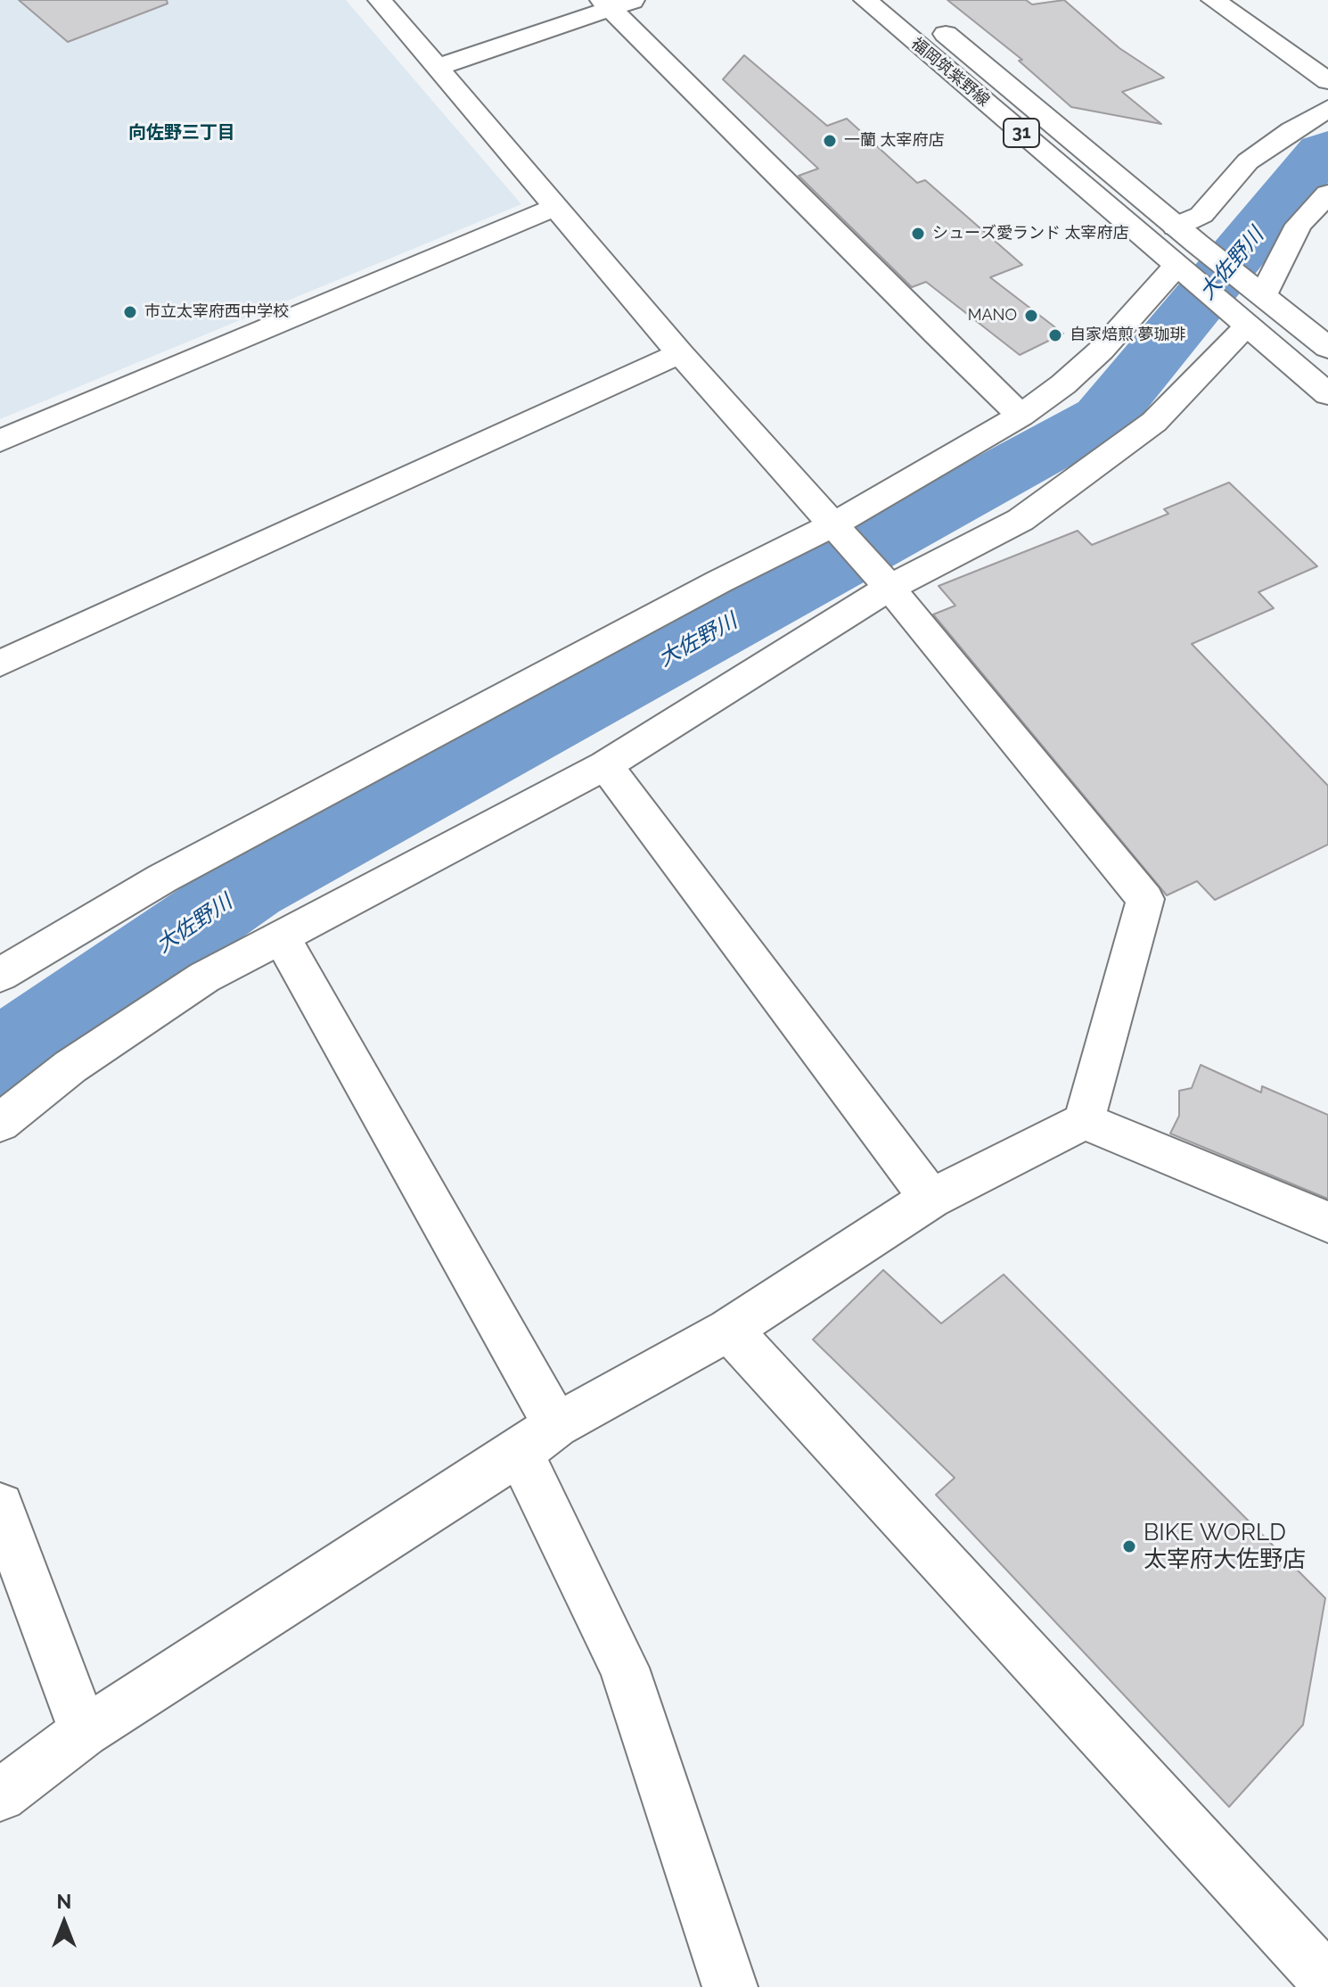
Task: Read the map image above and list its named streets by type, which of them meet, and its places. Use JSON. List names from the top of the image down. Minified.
{"streets":{"street":["福岡筑紫野線","31"]},"districts":["向佐野三丁目"],"water":["大佐野川"],"places":["一蘭 太宰府店","シューズ愛ランド 太宰府店","市立太宰府西中学校","MANO","自家焙煎 夢珈琲","BIKE WORLD 太宰府大佐野店"],"north":"top"}
